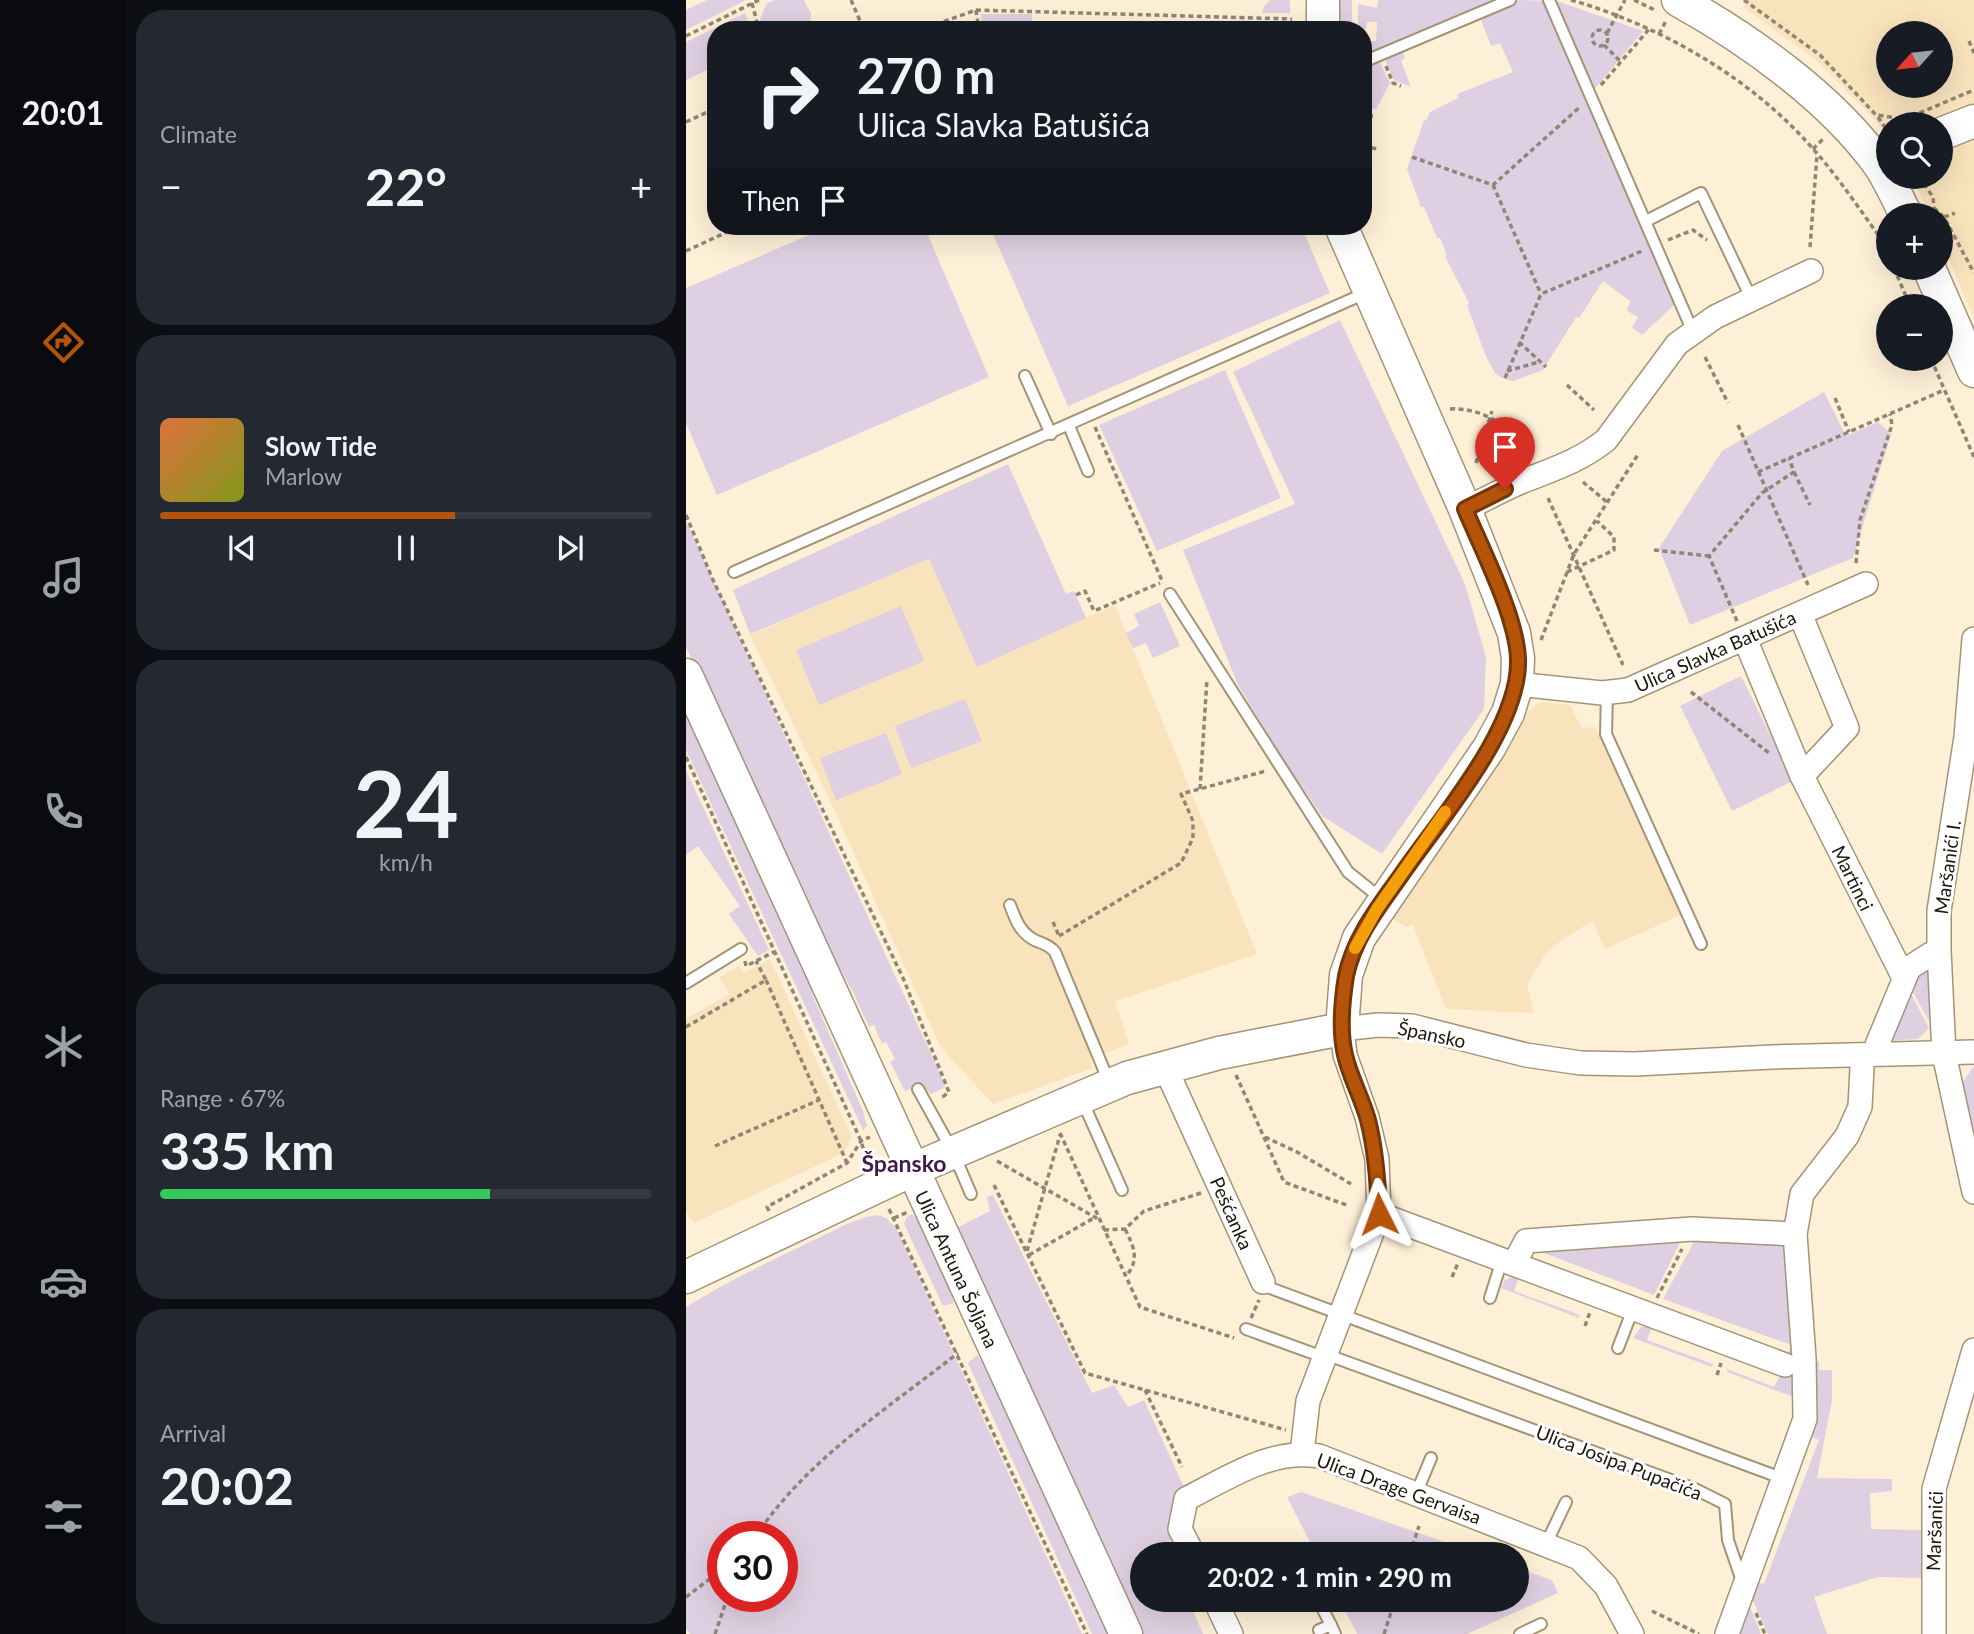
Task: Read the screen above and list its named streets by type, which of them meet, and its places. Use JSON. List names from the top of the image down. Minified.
{"streets":{"street":["Ulica Slavka Batušića","Maršanići I.","Martinci","Špansko","Pešćanka","Ulica Antuna Šoljana","Ulica Drage Gervaisa","Maršanići"],"lane":["Ulica Josipa Pupačića"]},"crossings":[["Ulica Slavka Batušića","Martinci"],["Maršanići I.","Špansko"],["Špansko","Pešćanka"],["Špansko","Ulica Antuna Šoljana"]],"districts":["Špansko"],"north":"bottom left","page":{"tabs":"20:01","tile":["Climate",["24","km/h"],["Range · 67%","335 km"],["Arrival","20:02"]],"map_buttons":["+","−"],"turn":["270 m","Ulica Slavka Batušića"],"heat":["−","22°","+"],"then":"Then","song":["Slow Tide","Marlow"],"limit":"30","trip":"20:02 · 1 min · 290 m"}}
